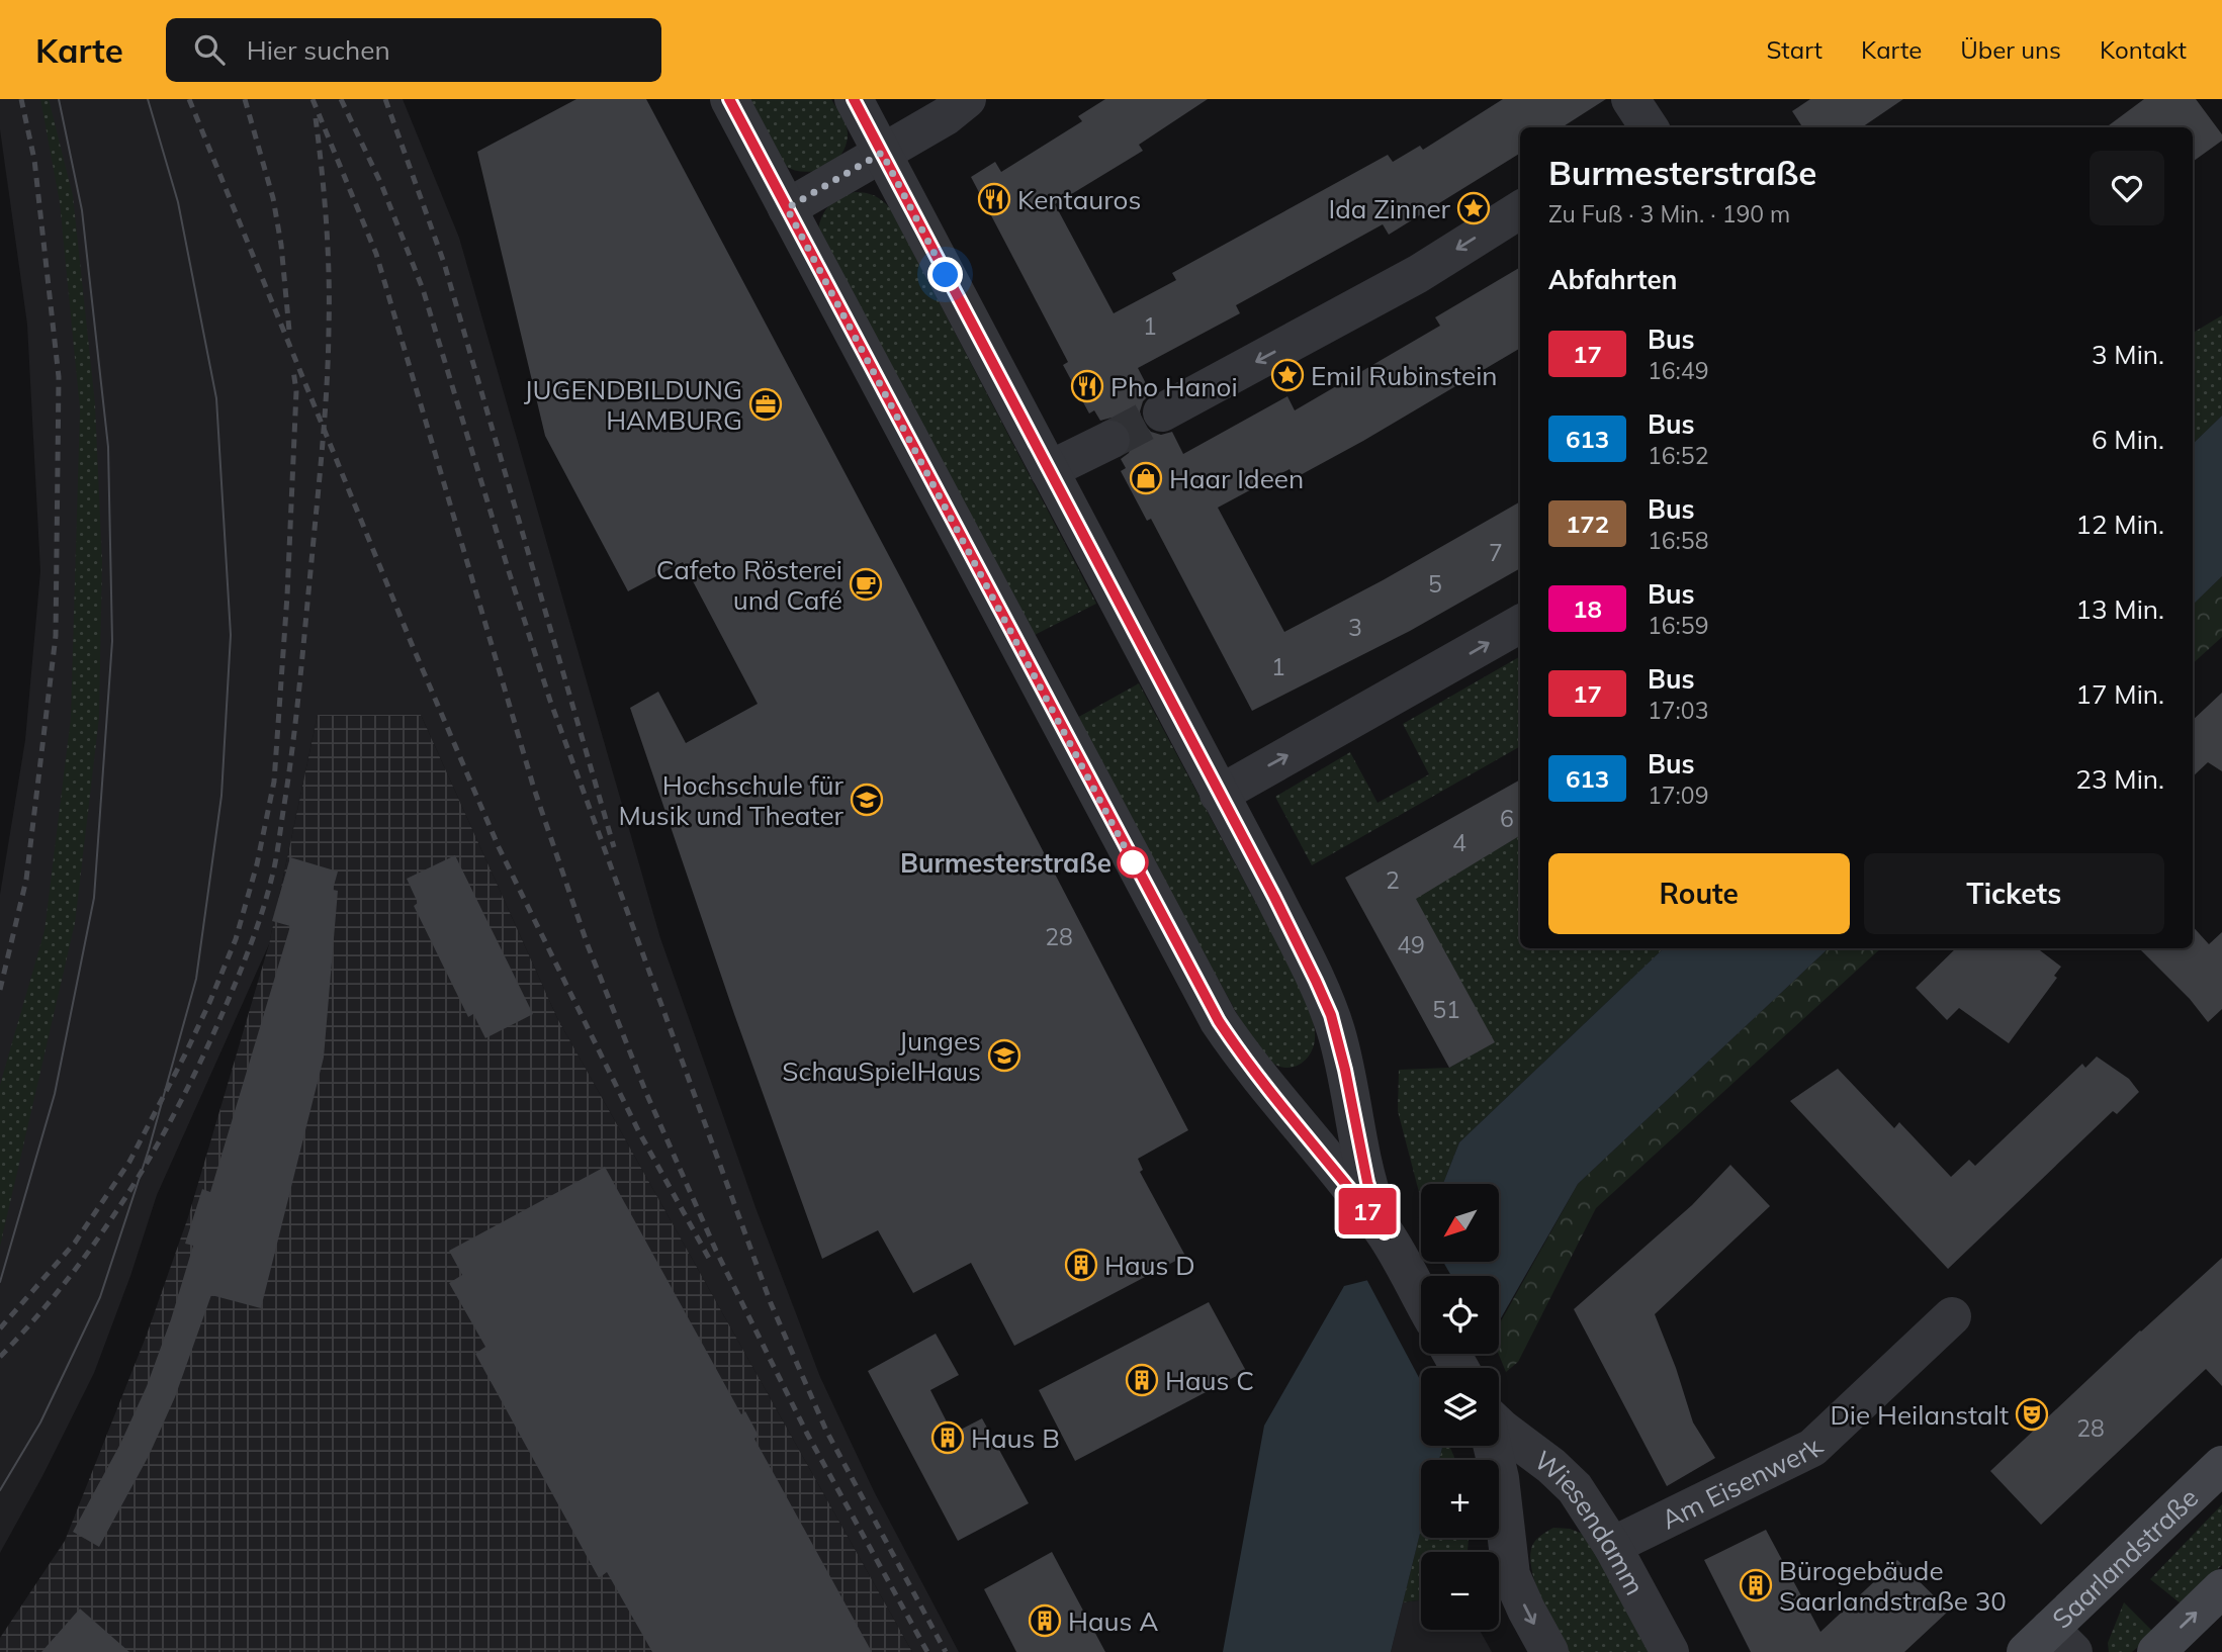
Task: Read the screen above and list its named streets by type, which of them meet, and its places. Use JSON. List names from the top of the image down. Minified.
{"streets":{"main road":["Saarlandstraße"],"street":["Am Eisenwerk","Wiesendamm"]},"crossings":[["Am Eisenwerk","Wiesendamm"]],"one_way":["Wiesendamm"],"places":{"restaurant":["Kentauros","Pho Hanoi"],"place":["Ida Zinner","Emil Rubinstein"],"office":["JUGENDBILDUNG HAMBURG"],"shop":["Haar Ideen"],"cafe":["Cafeto Rösterei und Café"],"school or university":["Hochschule für Musik und Theater","Junges SchauSpielHaus"],"other":["Burmesterstraße"],"building":["Haus D","Haus C","Haus B","Bürogebäude Saarlandstraße 30","Haus A"],"theatre":["Die Heilanstalt"]},"lines":["bus line 17"],"house_numbers":["1","7","5","3","1","6","4","2","28","49","51","28"],"north":"bottom left","page":{"header":"Karte","search":"Hier suchen","nav":["Start","Karte","Über uns","Kontakt"],"on_map":"17","heading":[["Burmesterstraße","Zu Fuß · 3 Min. · 190 m"],"Abfahrten"],"list":[{"mark":"17","name":"Bus","note":"16:49","value":"3 Min."},{"mark":"613","name":"Bus","note":"16:52","value":"6 Min."},{"mark":"172","name":"Bus","note":"16:58","value":"12 Min."},{"mark":"18","name":"Bus","note":"16:59","value":"13 Min."},{"mark":"17","name":"Bus","note":"17:03","value":"17 Min."},{"mark":"613","name":"Bus","note":"17:09","value":"23 Min."}],"buttons":["Route","Tickets"],"map_buttons":["+","−"]}}
